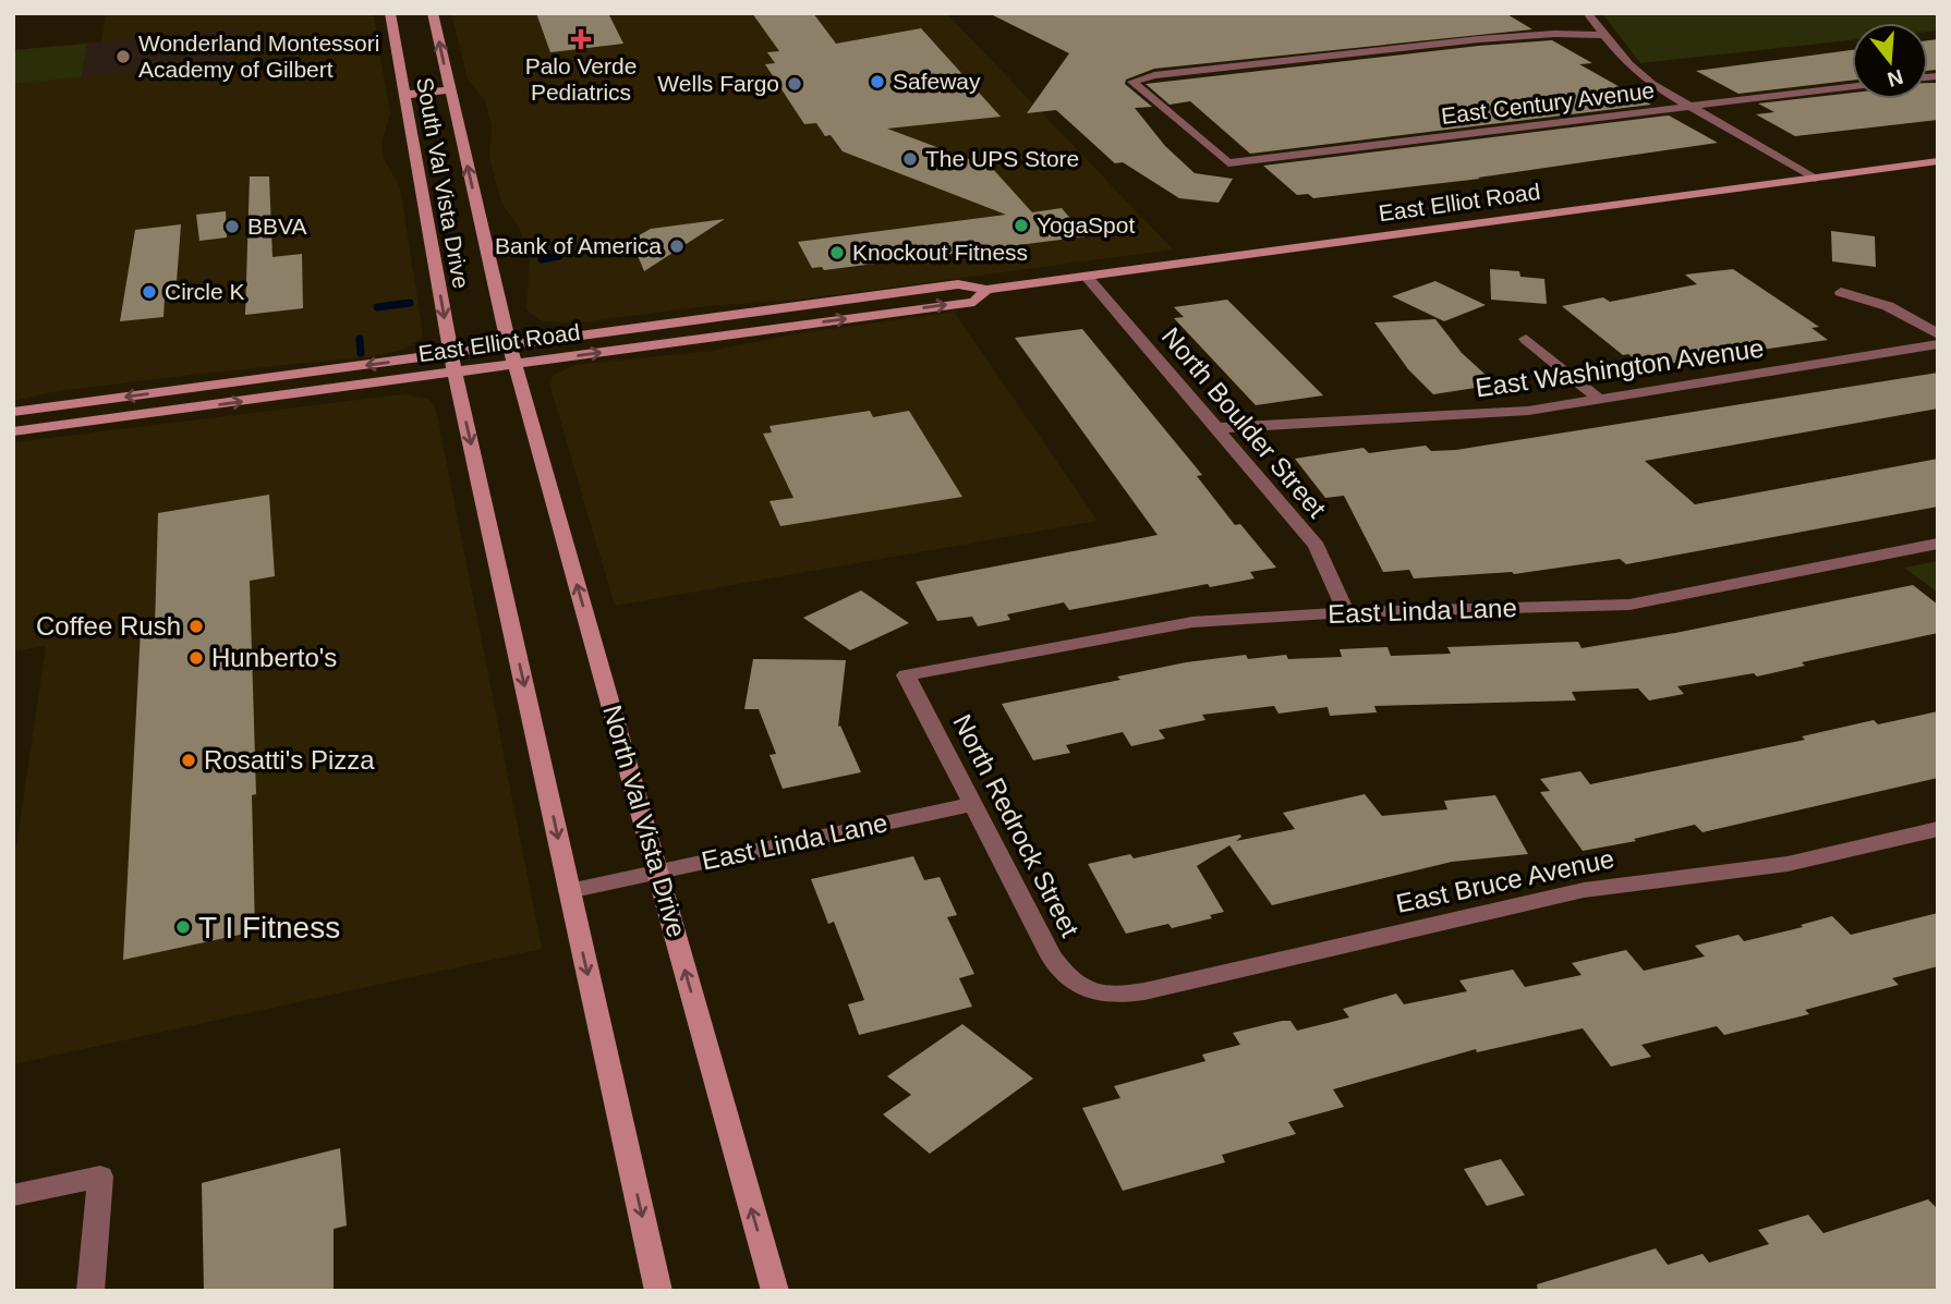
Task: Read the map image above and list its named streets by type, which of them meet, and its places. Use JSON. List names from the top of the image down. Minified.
{"streets":{"main road":["South Val Vista Drive","East Elliot Road","North Val Vista Drive"],"street":["East Century Avenue","East Washington Avenue","North Boulder Street","East Linda Lane","North Redrock Street","East Bruce Avenue"]},"crossings":[["South Val Vista Drive","East Elliot Road"],["South Val Vista Drive","North Val Vista Drive"],["East Elliot Road","North Boulder Street"],["East Elliot Road","North Val Vista Drive"],["East Washington Avenue","North Boulder Street"],["North Boulder Street","East Linda Lane"],["East Linda Lane","North Val Vista Drive"],["East Linda Lane","North Redrock Street"],["North Redrock Street","East Bruce Avenue"]],"places":{"health":["Palo Verde Pediatrics"],"other":["Wonderland Montessori Academy of Gilbert","Safeway","Wells Fargo","The UPS Store","YogaSpot","BBVA","Bank of America","Knockout Fitness","Circle K","Coffee Rush","Hunberto's","Rosatti's Pizza","T I Fitness"]},"north":"bottom"}
